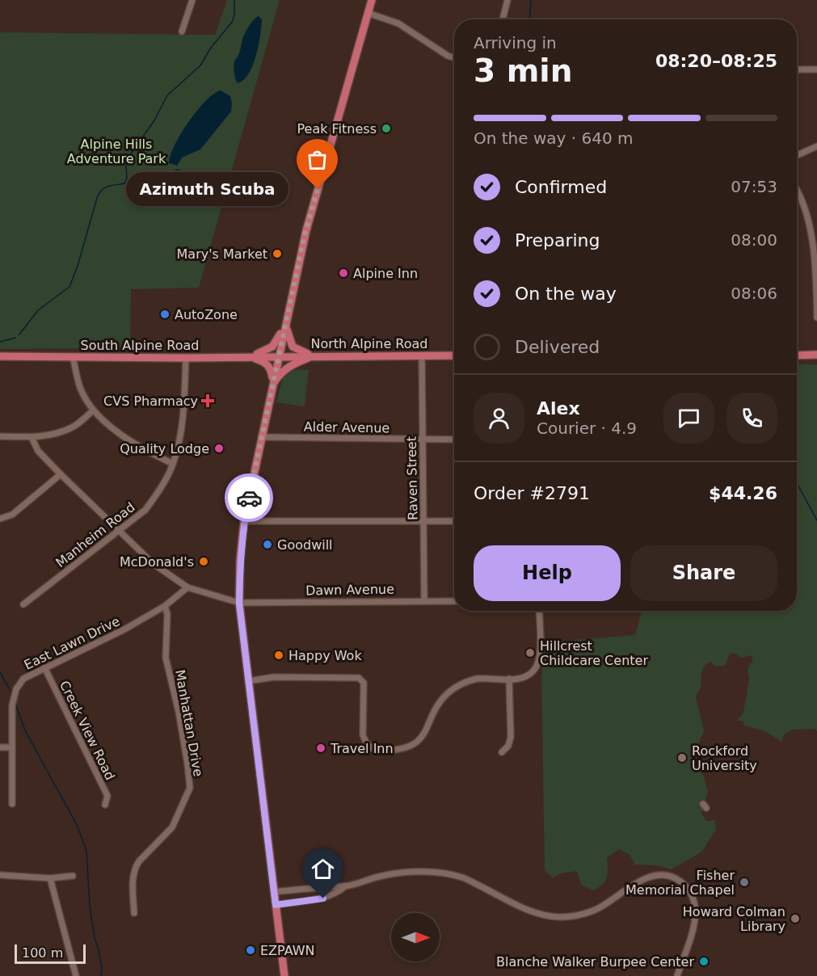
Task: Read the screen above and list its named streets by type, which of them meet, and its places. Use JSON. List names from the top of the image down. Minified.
{"streets":{"main road":["North Alpine Road","South Alpine Road"],"street":["Alder Avenue","Raven Street","Manheim Road","Dawn Avenue","East Lawn Drive","Manhattan Drive","Creek View Road"]},"crossings":[["North Alpine Road","South Alpine Road"],["North Alpine Road","Raven Street"],["South Alpine Road","Manheim Road"],["Alder Avenue","Raven Street"],["Raven Street","Dawn Avenue"],["Manheim Road","Dawn Avenue"],["Dawn Avenue","East Lawn Drive"],["East Lawn Drive","Manhattan Drive"],["East Lawn Drive","Creek View Road"]],"parks":["Alpine Hills Adventure Park"],"places":{"other":["Peak Fitness","Azimuth Scuba","Mary's Market","Alpine Inn","AutoZone","Quality Lodge","Goodwill","McDonald's","Hillcrest Childcare Center","Happy Wok","Travel Inn","Rockford University","Fisher Memorial Chapel","Howard Colman Library","EZPAWN","Blanche Walker Burpee Center"],"health":["CVS Pharmacy"]},"scale_bar":"100 m","north":"right","page":{"heading":["3 min","Arriving in","08:20–08:25"],"panel":["Alex","Courier · 4.9","Order #2791","$44.26"],"bar":"On the way · 640 m","list":[["Confirmed","07:53"],["Preparing","08:00"],["On the way","08:06"],"Delivered"],"bubble":"Azimuth Scuba","buttons":["Help","Share"],"scale":"100 m"}}
